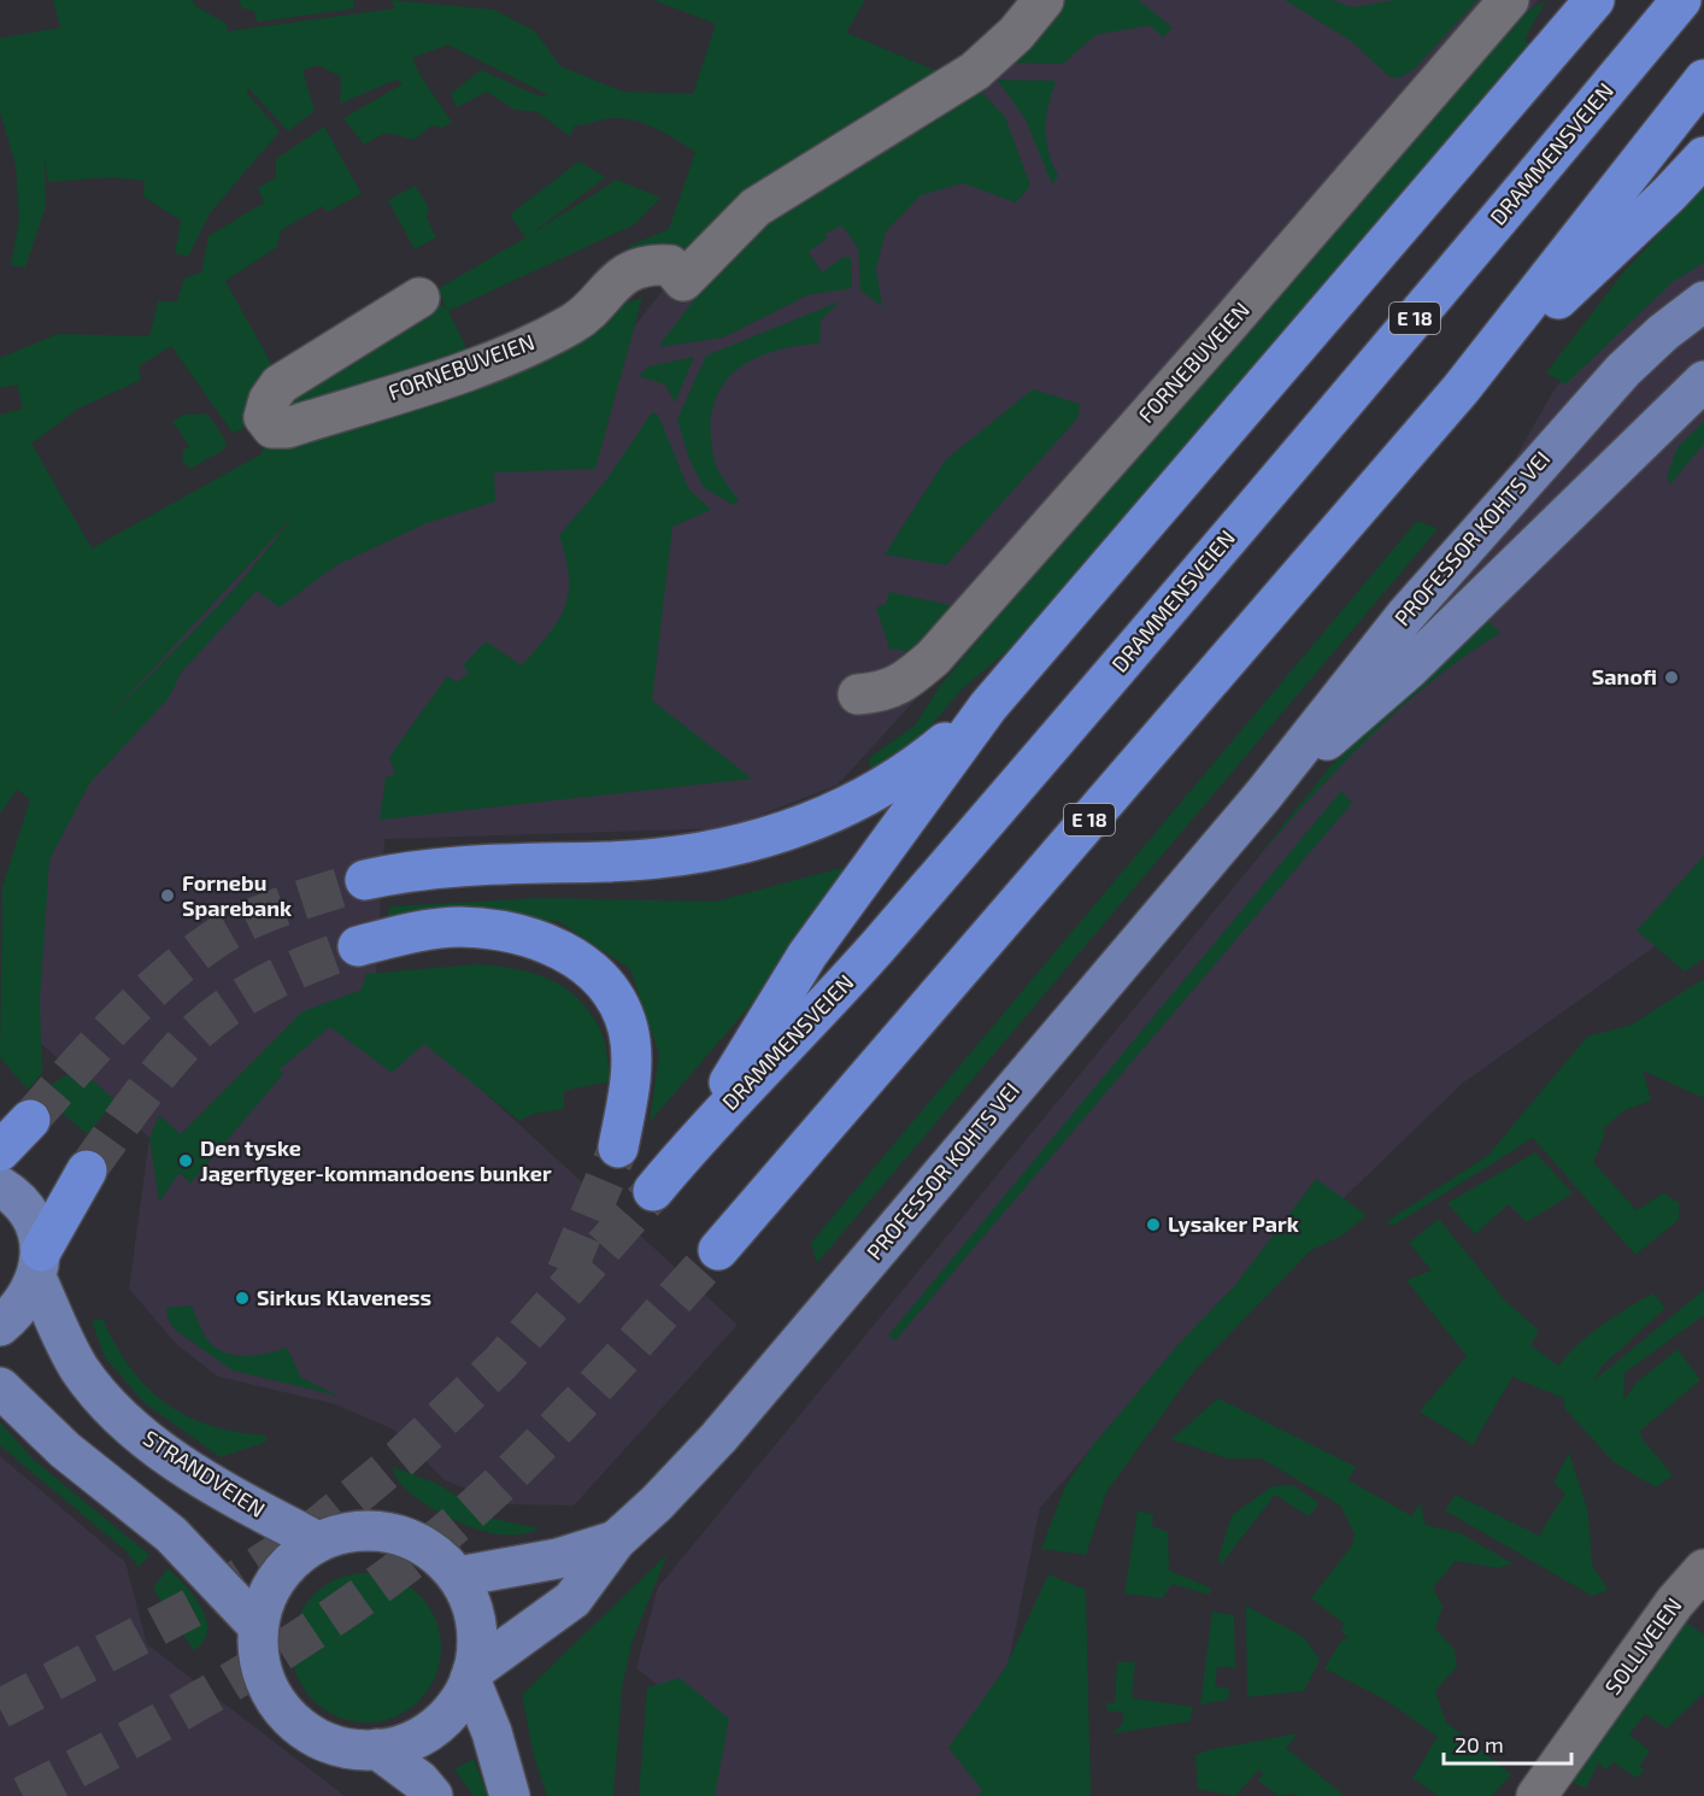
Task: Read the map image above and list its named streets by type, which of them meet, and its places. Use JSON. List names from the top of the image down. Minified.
{"streets":{"highway":["DRAMMENSVEIEN","E 18"],"main road":["PROFESSOR KOHTS VEI","STRANDVEIEN"],"street":["FORNEBUVEIEN","SOLLIVEIEN"]},"crossings":[["DRAMMENSVEIEN","E 18"],["PROFESSOR KOHTS VEI","STRANDVEIEN"]],"places":["Sanofi","Fornebu Sparebank","Den tyske Jagerflyger-kommandoens bunker","Lysaker Park","Sirkus Klaveness"],"scale_bar":"20 m"}
